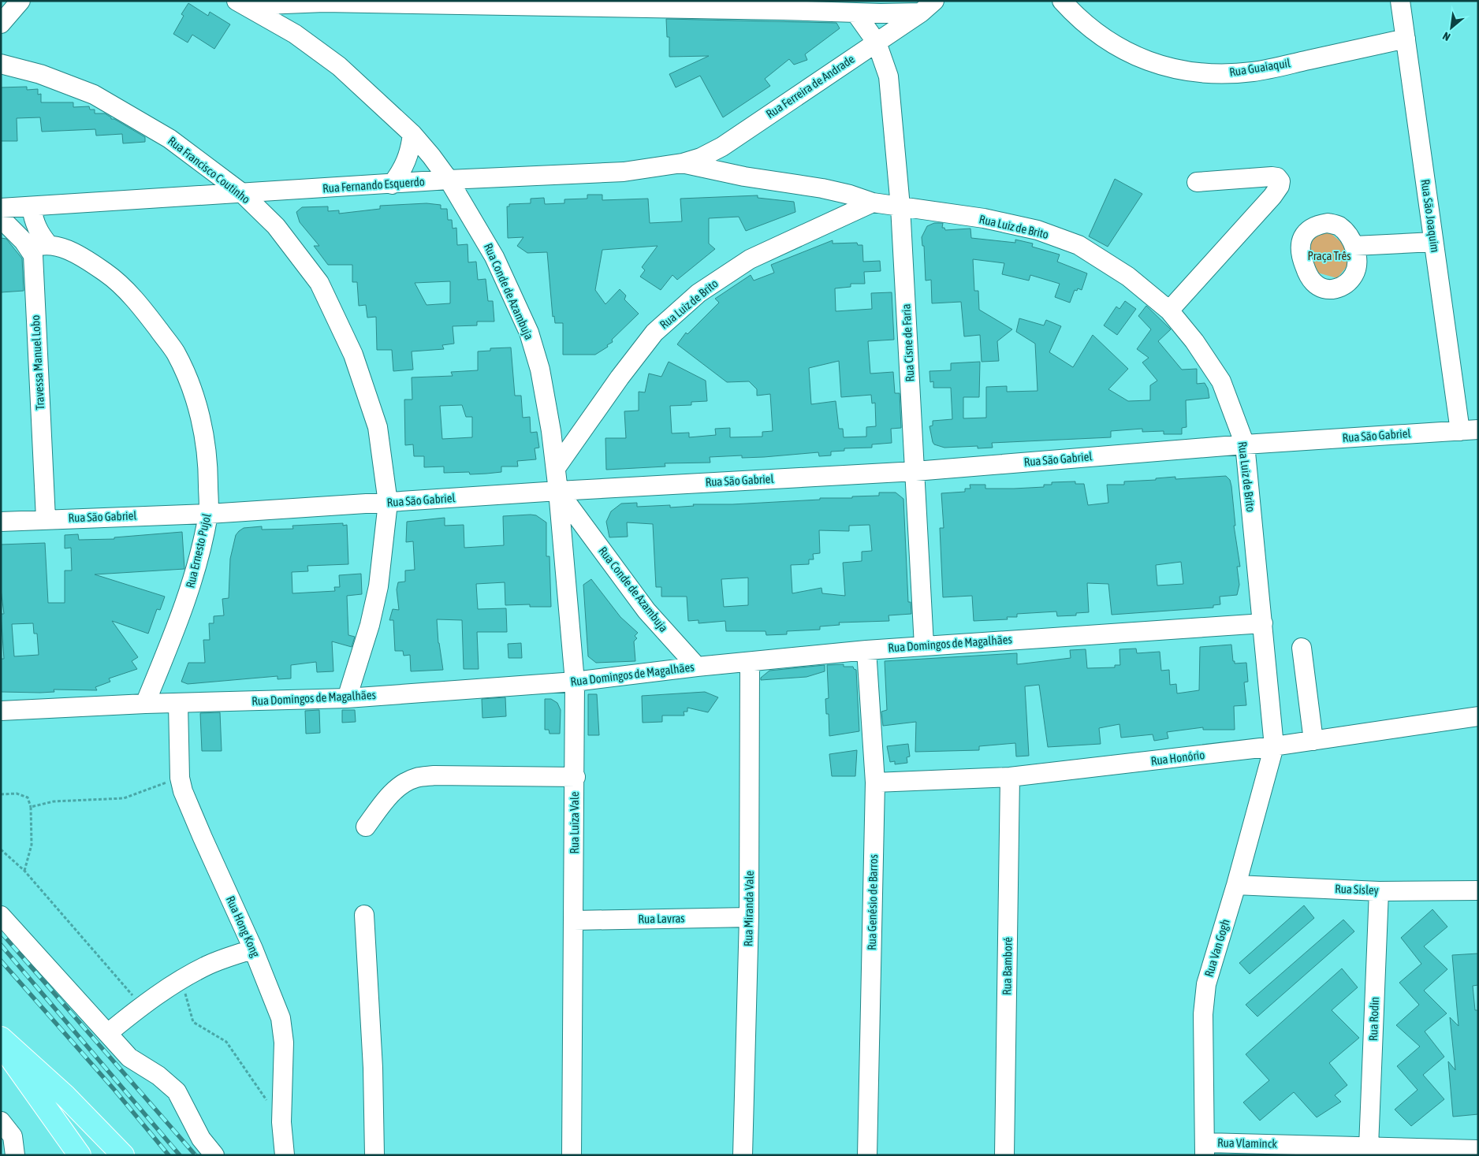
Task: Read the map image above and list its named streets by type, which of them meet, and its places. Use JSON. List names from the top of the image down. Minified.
{"streets":{"street":["Rua Guaiaquil","Rua Ferreira de Andrade","Rua Francisco Coutinho","Rua Fernando Esquerdo","Rua São Joaquim","Rua Luiz de Brito","Rua Conde de Azambuja","Rua Cisne de Faria","Travessa Manuel Lobo","Rua São Gabriel","Rua Ernesto Pujol","Rua Domingos de Magalhães","Rua Honório","Rua Luiza Vale","Rua Sisley","Rua Genésio de Barros","Rua Miranda Vale","Rua Lavras","Rua Hong Kong","Rua Van Gogh","Rua Bamboré","Rua Rodin","Rua Vlaminck"]},"crossings":[["Rua Guaiaquil","Rua São Joaquim"],["Rua Ferreira de Andrade","Rua Fernando Esquerdo"],["Rua Ferreira de Andrade","Rua Cisne de Faria"],["Rua Francisco Coutinho","Rua Fernando Esquerdo"],["Rua Francisco Coutinho","Rua São Gabriel"],["Rua Francisco Coutinho","Rua Domingos de Magalhães"],["Rua Fernando Esquerdo","Rua Luiz de Brito"],["Rua Fernando Esquerdo","Rua Conde de Azambuja"],["Rua São Joaquim","Rua São Gabriel"],["Rua Luiz de Brito","Rua Conde de Azambuja"],["Rua Luiz de Brito","Rua Cisne de Faria"],["Rua Luiz de Brito","Rua São Gabriel"],["Rua Luiz de Brito","Rua Domingos de Magalhães"],["Rua Luiz de Brito","Rua Honório"],["Rua Luiz de Brito","Rua Van Gogh"],["Rua Conde de Azambuja","Rua São Gabriel"],["Rua Conde de Azambuja","Rua Domingos de Magalhães"],["Rua Conde de Azambuja","Rua Luiza Vale"],["Rua Cisne de Faria","Rua São Gabriel"],["Rua Cisne de Faria","Rua Domingos de Magalhães"],["Travessa Manuel Lobo","Rua São Gabriel"],["Travessa Manuel Lobo","Rua Ernesto Pujol"],["Rua São Gabriel","Rua Ernesto Pujol"],["Rua São Gabriel","Rua Luiza Vale"],["Rua Ernesto Pujol","Rua Domingos de Magalhães"],["Rua Domingos de Magalhães","Rua Luiza Vale"],["Rua Domingos de Magalhães","Rua Genésio de Barros"],["Rua Domingos de Magalhães","Rua Miranda Vale"],["Rua Domingos de Magalhães","Rua Hong Kong"],["Rua Honório","Rua Genésio de Barros"],["Rua Honório","Rua Van Gogh"],["Rua Honório","Rua Bamboré"],["Rua Luiza Vale","Rua Lavras"],["Rua Sisley","Rua Van Gogh"],["Rua Sisley","Rua Rodin"],["Rua Miranda Vale","Rua Lavras"],["Rua Van Gogh","Rua Vlaminck"],["Rua Rodin","Rua Vlaminck"]],"parks":["Praça Três"],"north":"bottom left"}
